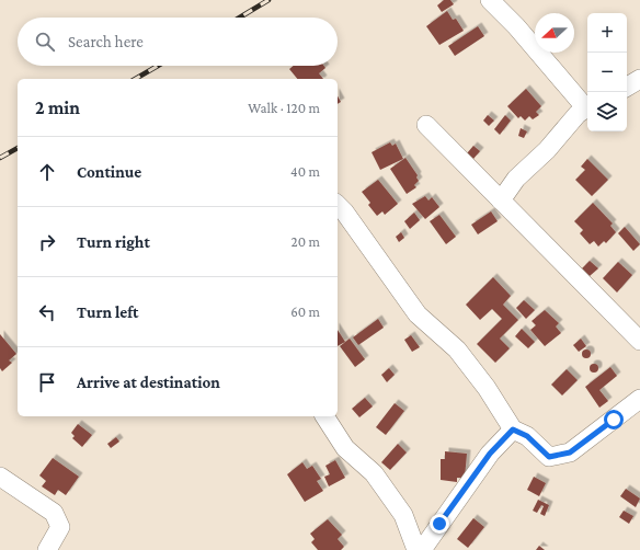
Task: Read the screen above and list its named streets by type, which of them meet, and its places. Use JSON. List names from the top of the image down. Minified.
{"north":"left","page":{"map_buttons":["+","−"],"search":"Search here","heading":["2 min","Walk · 120 m"],"list":[["Continue","40 m"],["Turn right","20 m"],["Turn left","60 m"],"Arrive at destination"]}}
